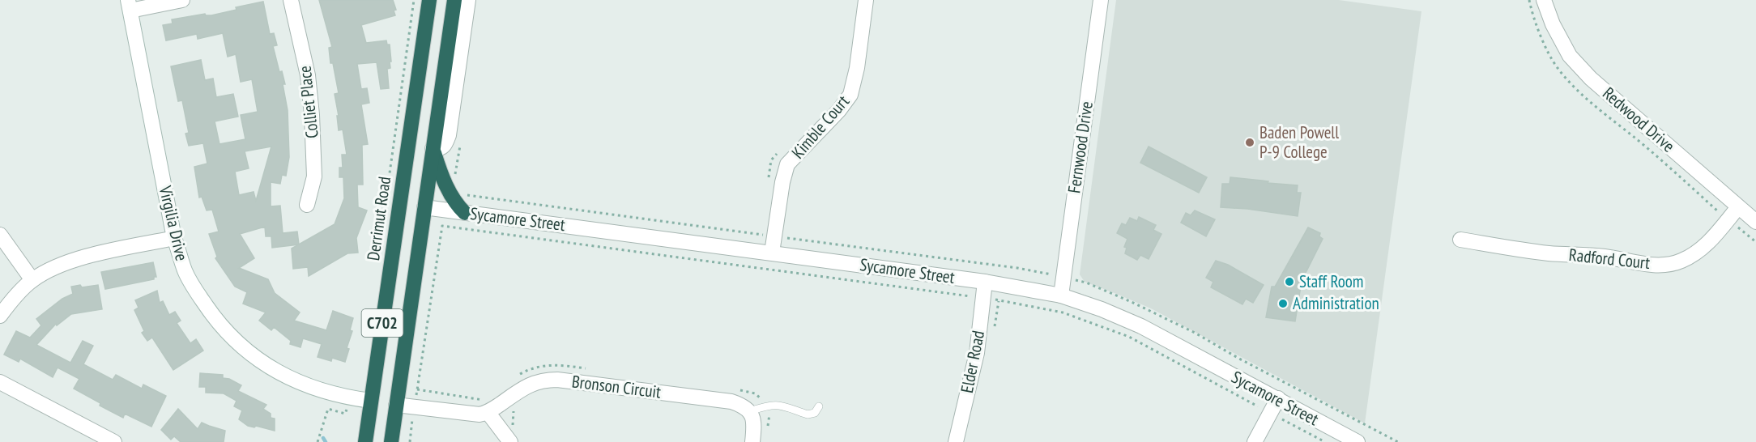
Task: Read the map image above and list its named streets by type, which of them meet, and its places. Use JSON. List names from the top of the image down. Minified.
{"streets":{"highway":["Derrimut Road","C702"],"street":["Colliet Place","Redwood Drive","Kimble Court","Fernwood Drive","Sycamore Street","Virgilia Drive","Radford Court","Elder Road","Bronson Circuit"]},"crossings":[["Redwood Drive","Radford Court"],["Kimble Court","Sycamore Street"],["Fernwood Drive","Sycamore Street"],["Derrimut Road","Virgilia Drive"],["Sycamore Street","C702"],["Sycamore Street","Elder Road"]],"places":["Baden Powell P-9 College","Staff Room","Administration"]}
